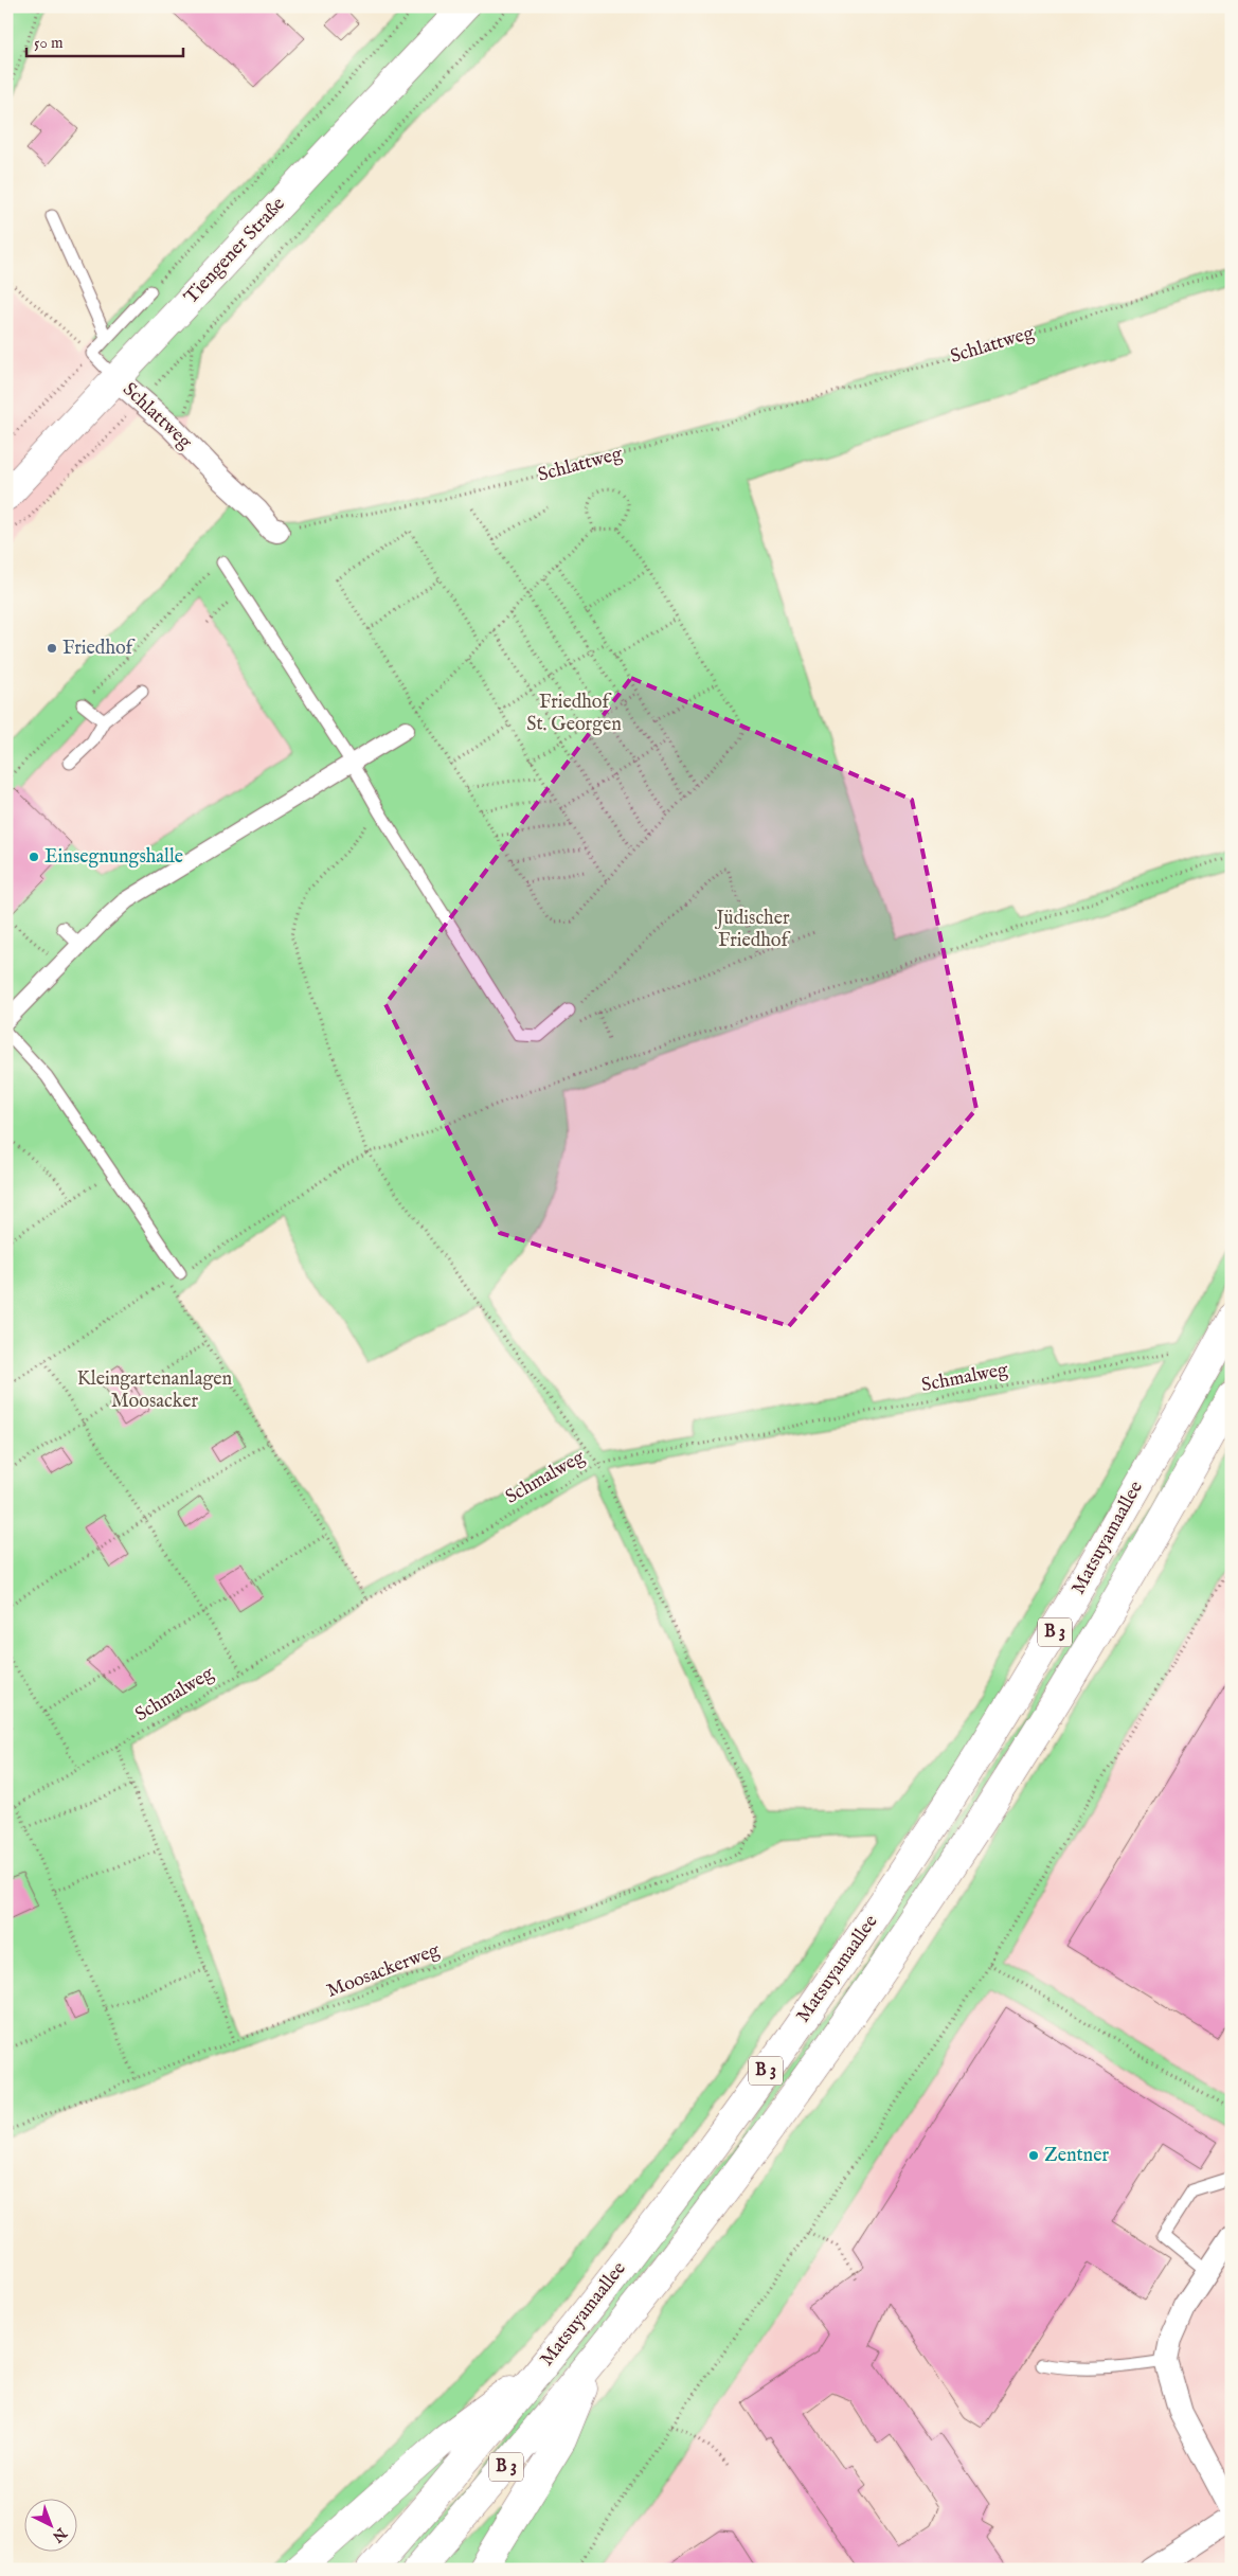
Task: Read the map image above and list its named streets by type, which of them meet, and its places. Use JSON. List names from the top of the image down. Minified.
{"streets":{"main road":["Tiengener Straße","Matsuyamaallee","B 3"],"street":["Schlattweg"],"path":["Schmalweg","Moosackerweg"]},"crossings":[["Tiengener Straße","Schlattweg"],["Schmalweg","Moosackerweg"]],"parks":["Friedhof St. Georgen","Jüdischer Friedhof","Kleingartenanlagen Moosacker"],"places":["Friedhof","Einsegnungshalle","Zentner"],"scale_bar":"50 m","north":"bottom right"}
